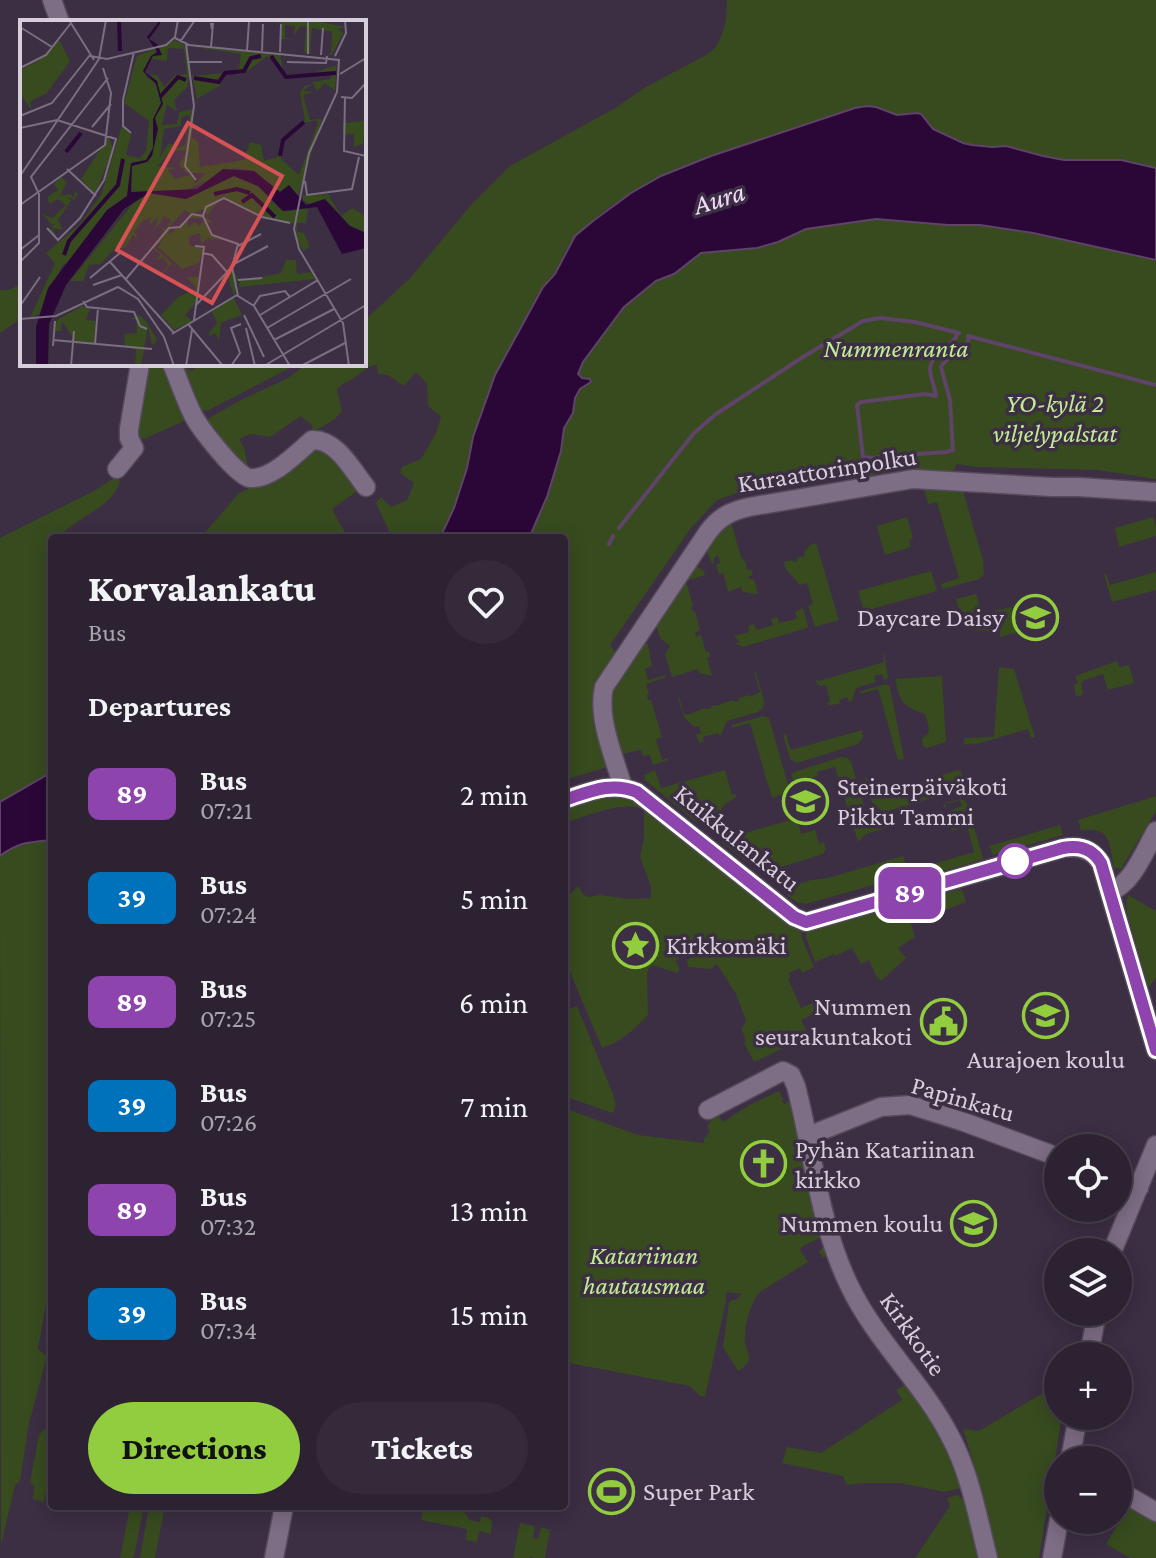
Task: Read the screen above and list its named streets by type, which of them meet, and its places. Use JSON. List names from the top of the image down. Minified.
{"streets":{"street":["Kuraattorinpolku","Kuikkulankatu","Papinkatu","Kirkkotie"]},"crossings":[["Kuraattorinpolku","Kuikkulankatu"],["Papinkatu","Kirkkotie"]],"water":["Aura"],"parks":["Nummenranta","YO-kylä 2 viljelypalstat","Katariinan hautausmaa"],"places":{"school or university":["Daycare Daisy","Steinerpäiväkoti Pikku Tammi","Aurajoen koulu","Nummen koulu"],"place":["Kirkkomäki"],"public building":["Nummen seurakuntakoti"],"church":["Pyhän Katariinan kirkko"],"sports":["Super Park"]},"lines":["bus line 89"],"page":{"on_map":"89","heading":[["Korvalankatu","Bus"],"Departures"],"list":[{"mark":"89","name":"Bus","note":"07:21","value":"2 min"},{"mark":"39","name":"Bus","note":"07:24","value":"5 min"},{"mark":"89","name":"Bus","note":"07:25","value":"6 min"},{"mark":"39","name":"Bus","note":"07:26","value":"7 min"},{"mark":"89","name":"Bus","note":"07:32","value":"13 min"},{"mark":"39","name":"Bus","note":"07:34","value":"15 min"}],"map_buttons":["+","−"],"buttons":["Directions","Tickets"]}}
